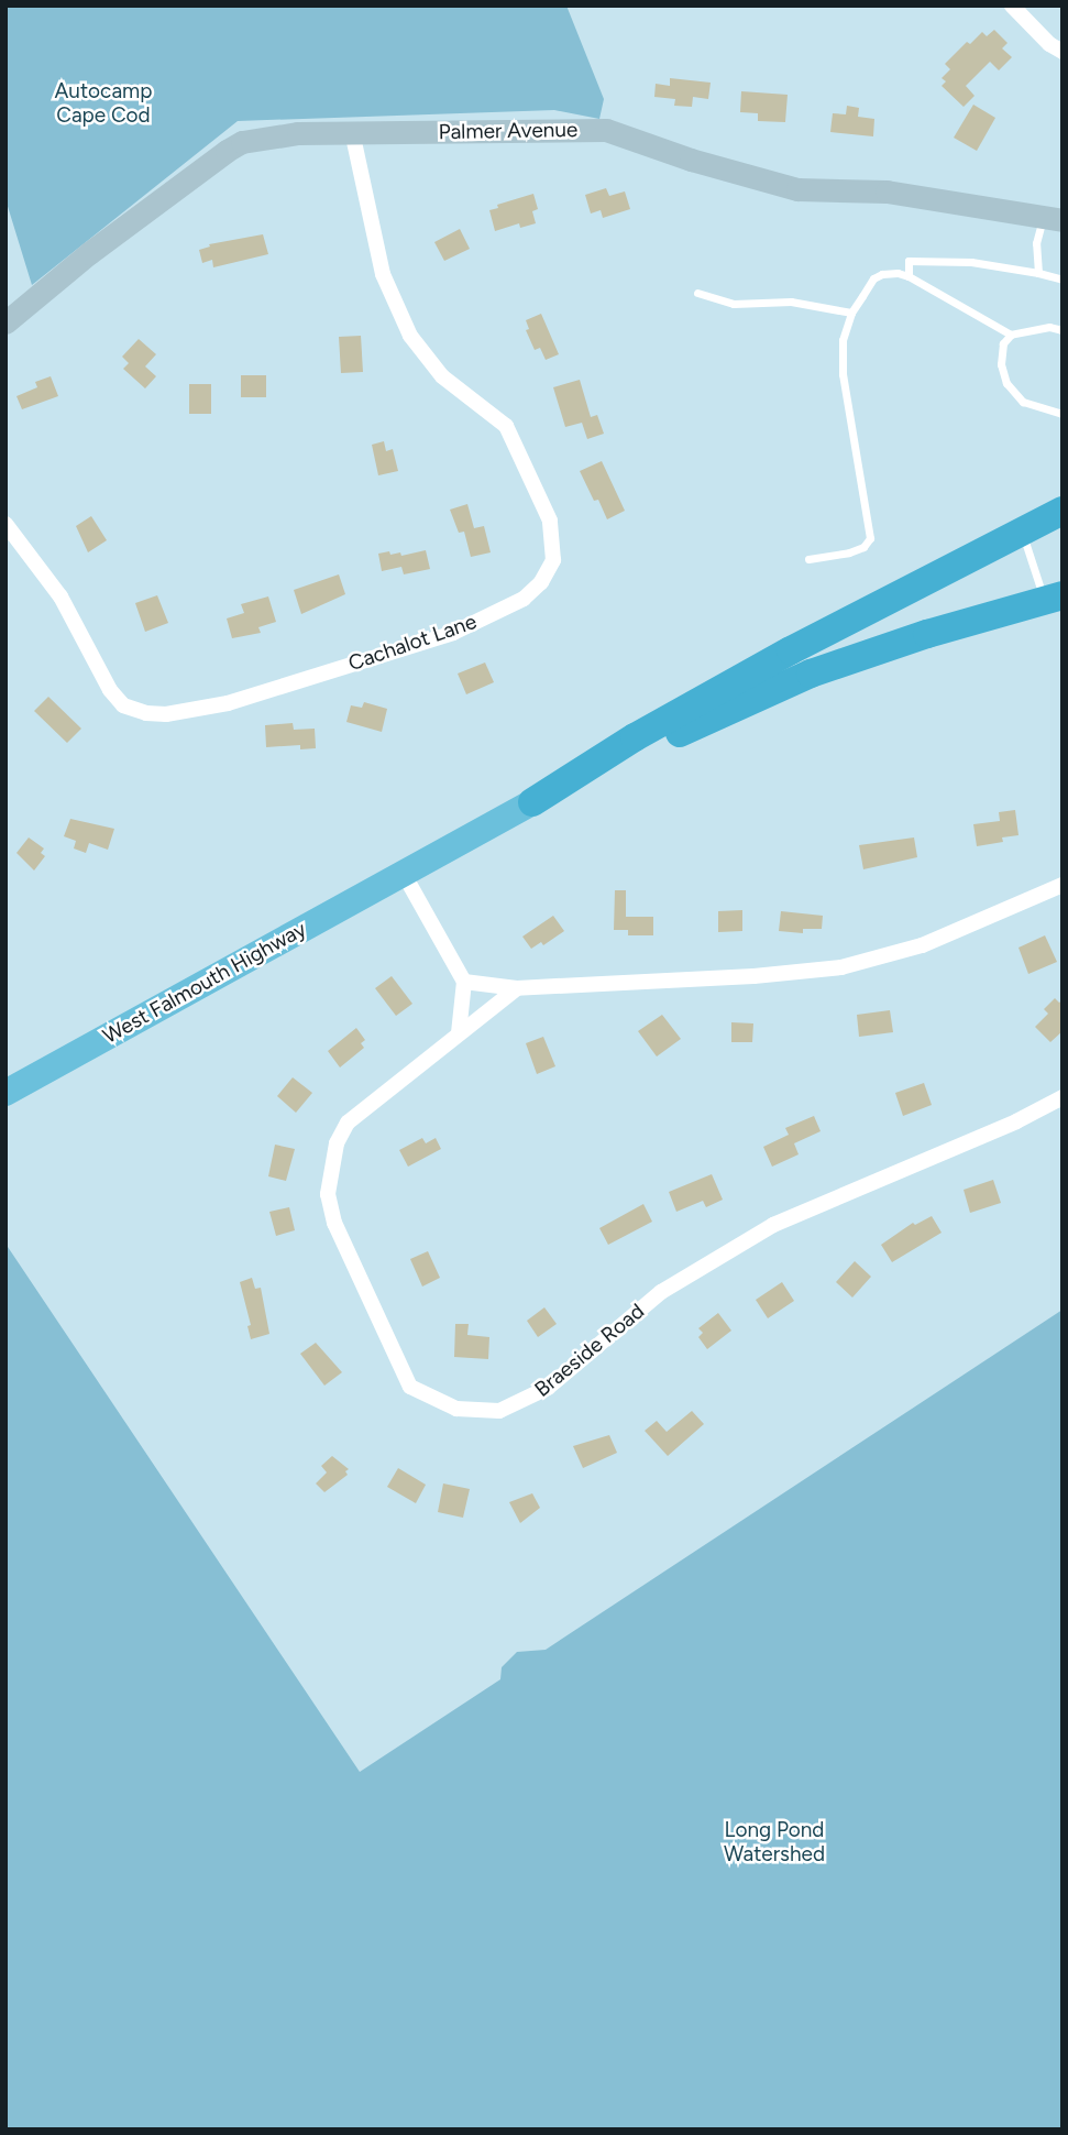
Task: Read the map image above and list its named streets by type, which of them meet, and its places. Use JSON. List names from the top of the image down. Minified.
{"streets":{"highway":["West Falmouth Highway"],"main road":["Palmer Avenue"],"street":["Cachalot Lane","Braeside Road"]},"crossings":[["Palmer Avenue","Cachalot Lane"]],"parks":["Autocamp Cape Cod","Long Pond Watershed"]}
